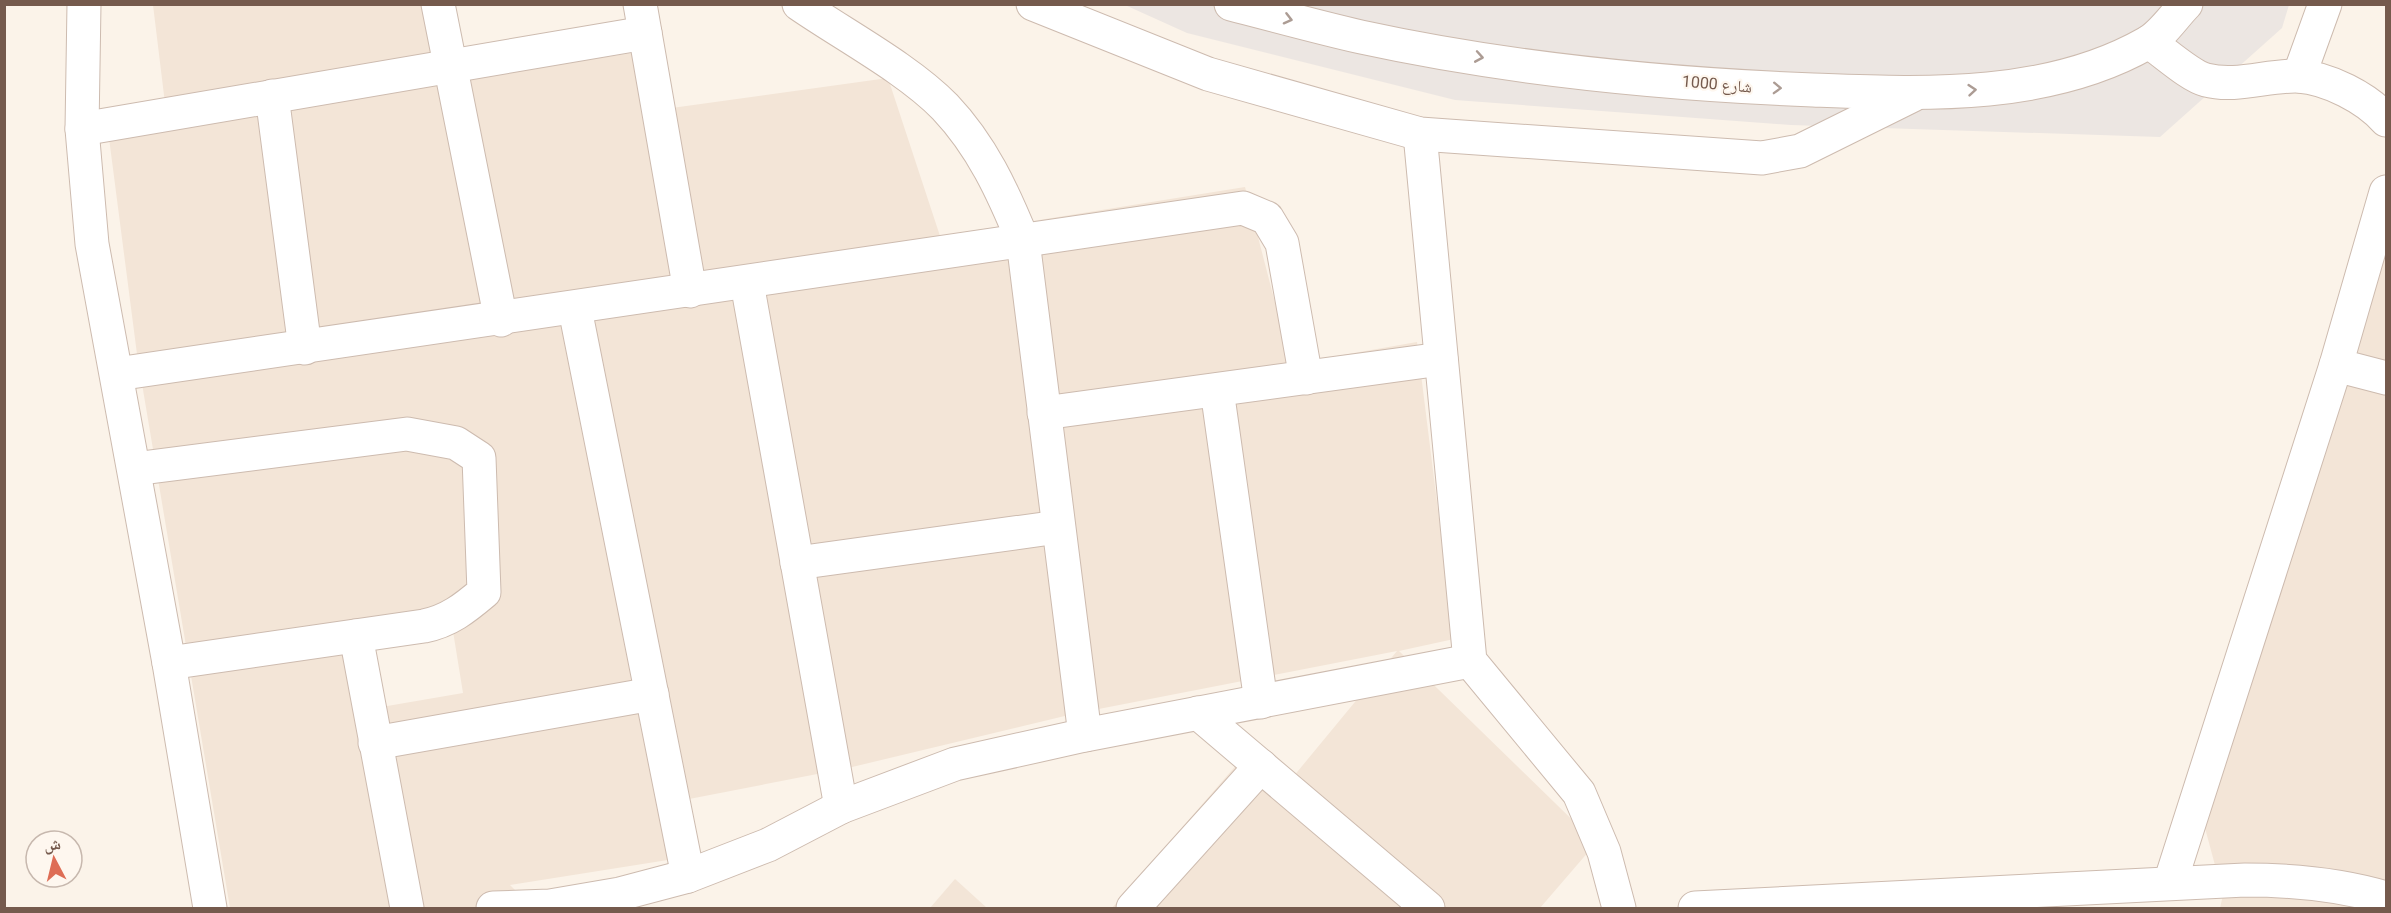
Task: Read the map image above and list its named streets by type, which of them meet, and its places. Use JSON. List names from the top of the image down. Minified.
{"streets":{"street":["شارع 1000"]},"north":"top"}
